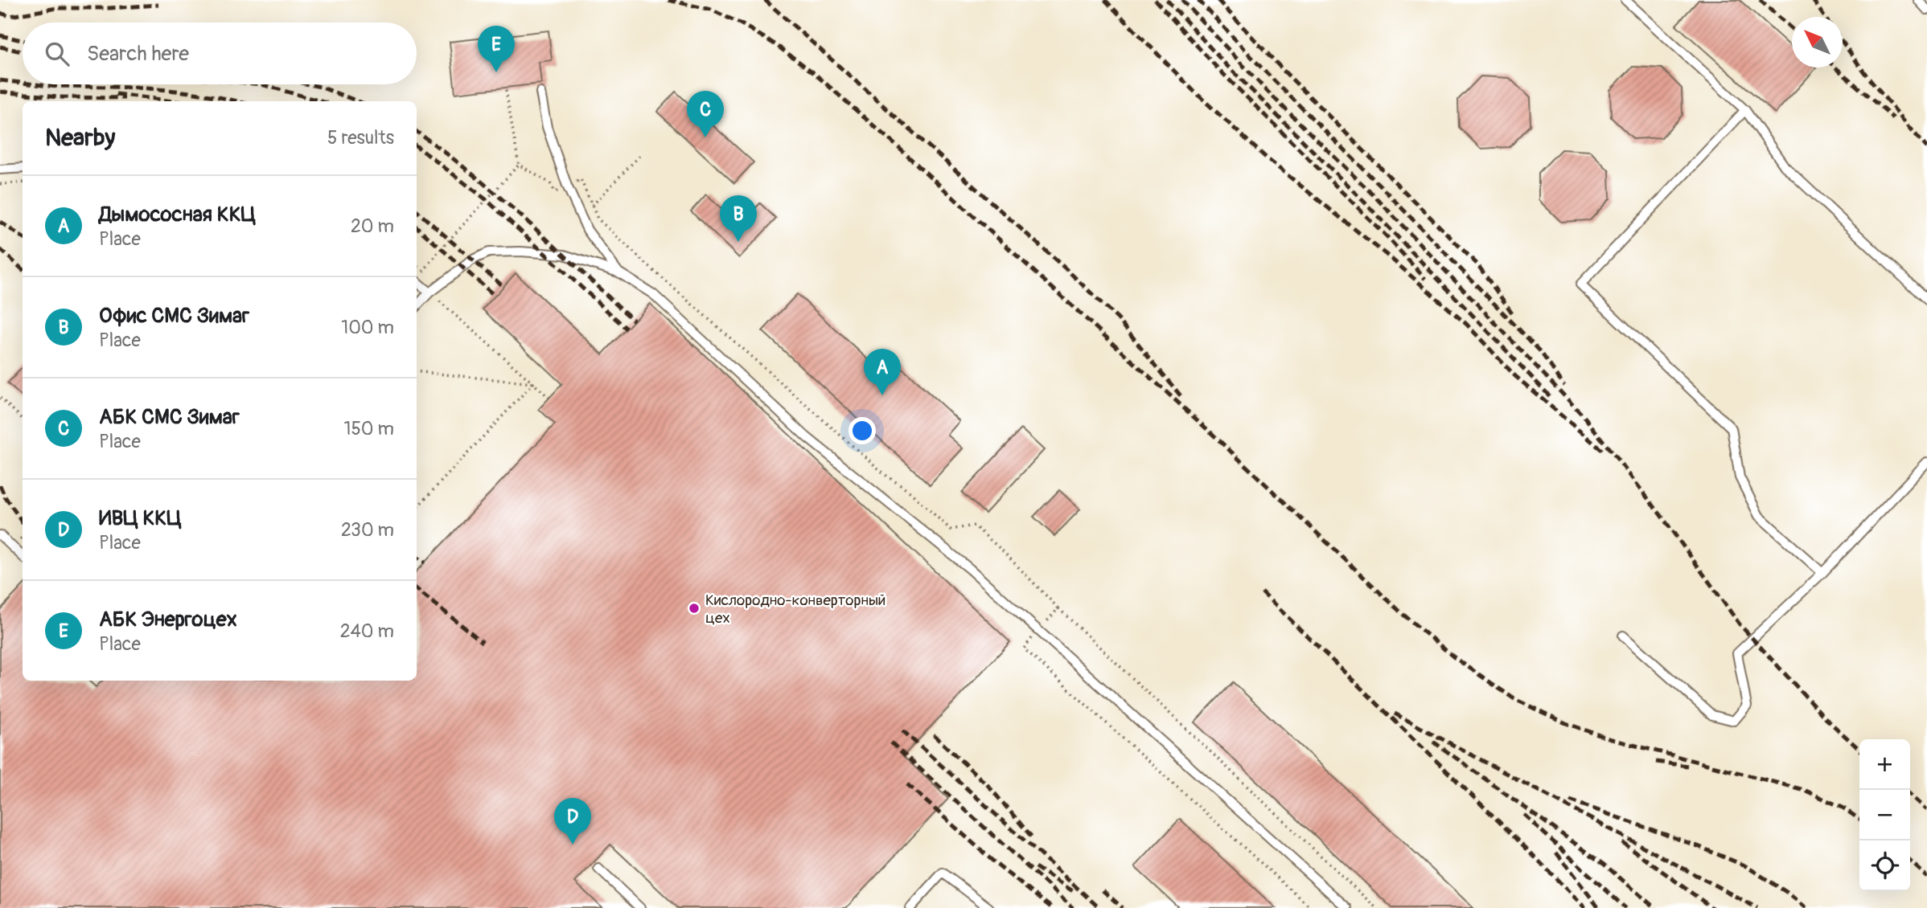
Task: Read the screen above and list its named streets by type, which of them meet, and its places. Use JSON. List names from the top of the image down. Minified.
{"places":["Кислородно-конверторный цех"],"north":"top left","page":{"search":"Search here","pins":["E","C","B","A","D"],"heading":["Nearby","5 results"],"list":[{"mark":"A","name":"Дымососная ККЦ","note":"Place","value":"20 m"},{"mark":"B","name":"Офис СМС Зимаг","note":"Place","value":"100 m"},{"mark":"C","name":"АБК СМС Зимаг","note":"Place","value":"150 m"},{"mark":"D","name":"ИВЦ ККЦ","note":"Place","value":"230 m"},{"mark":"E","name":"АБК Энергоцех","note":"Place","value":"240 m"}],"map_buttons":["+","−"]}}
